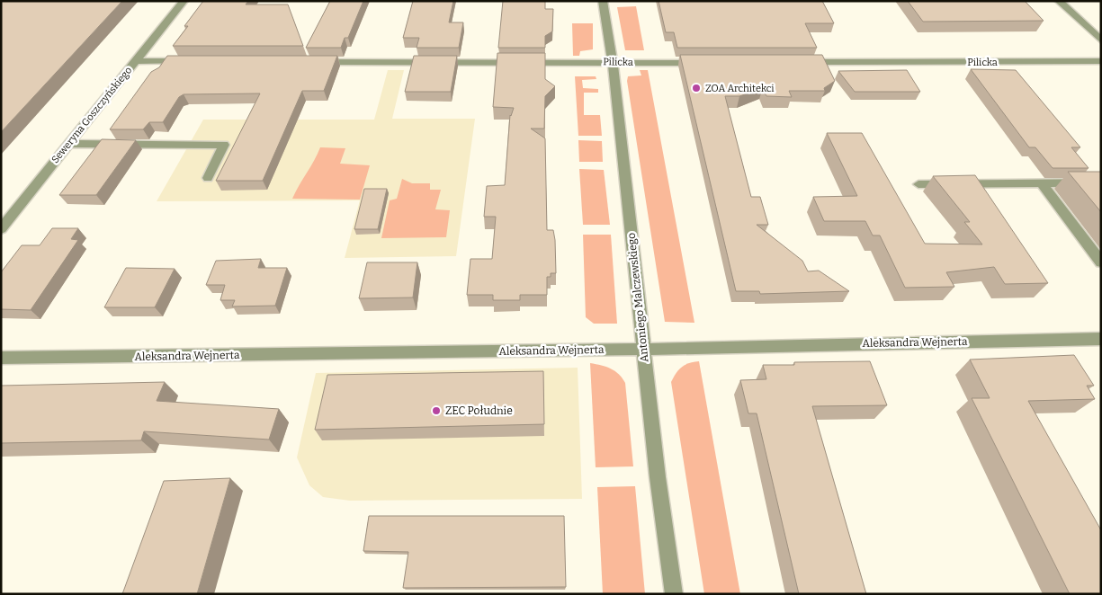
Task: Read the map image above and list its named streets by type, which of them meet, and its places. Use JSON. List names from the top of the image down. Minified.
{"streets":{"street":["Pilicka","Seweryna Goszczyńskiego","Antoniego Malczewskiego","Aleksandra Wejnerta"]},"crossings":[["Pilicka","Antoniego Malczewskiego"],["Antoniego Malczewskiego","Aleksandra Wejnerta"]],"places":["ZOA Architekci","ZEC Południe"]}
